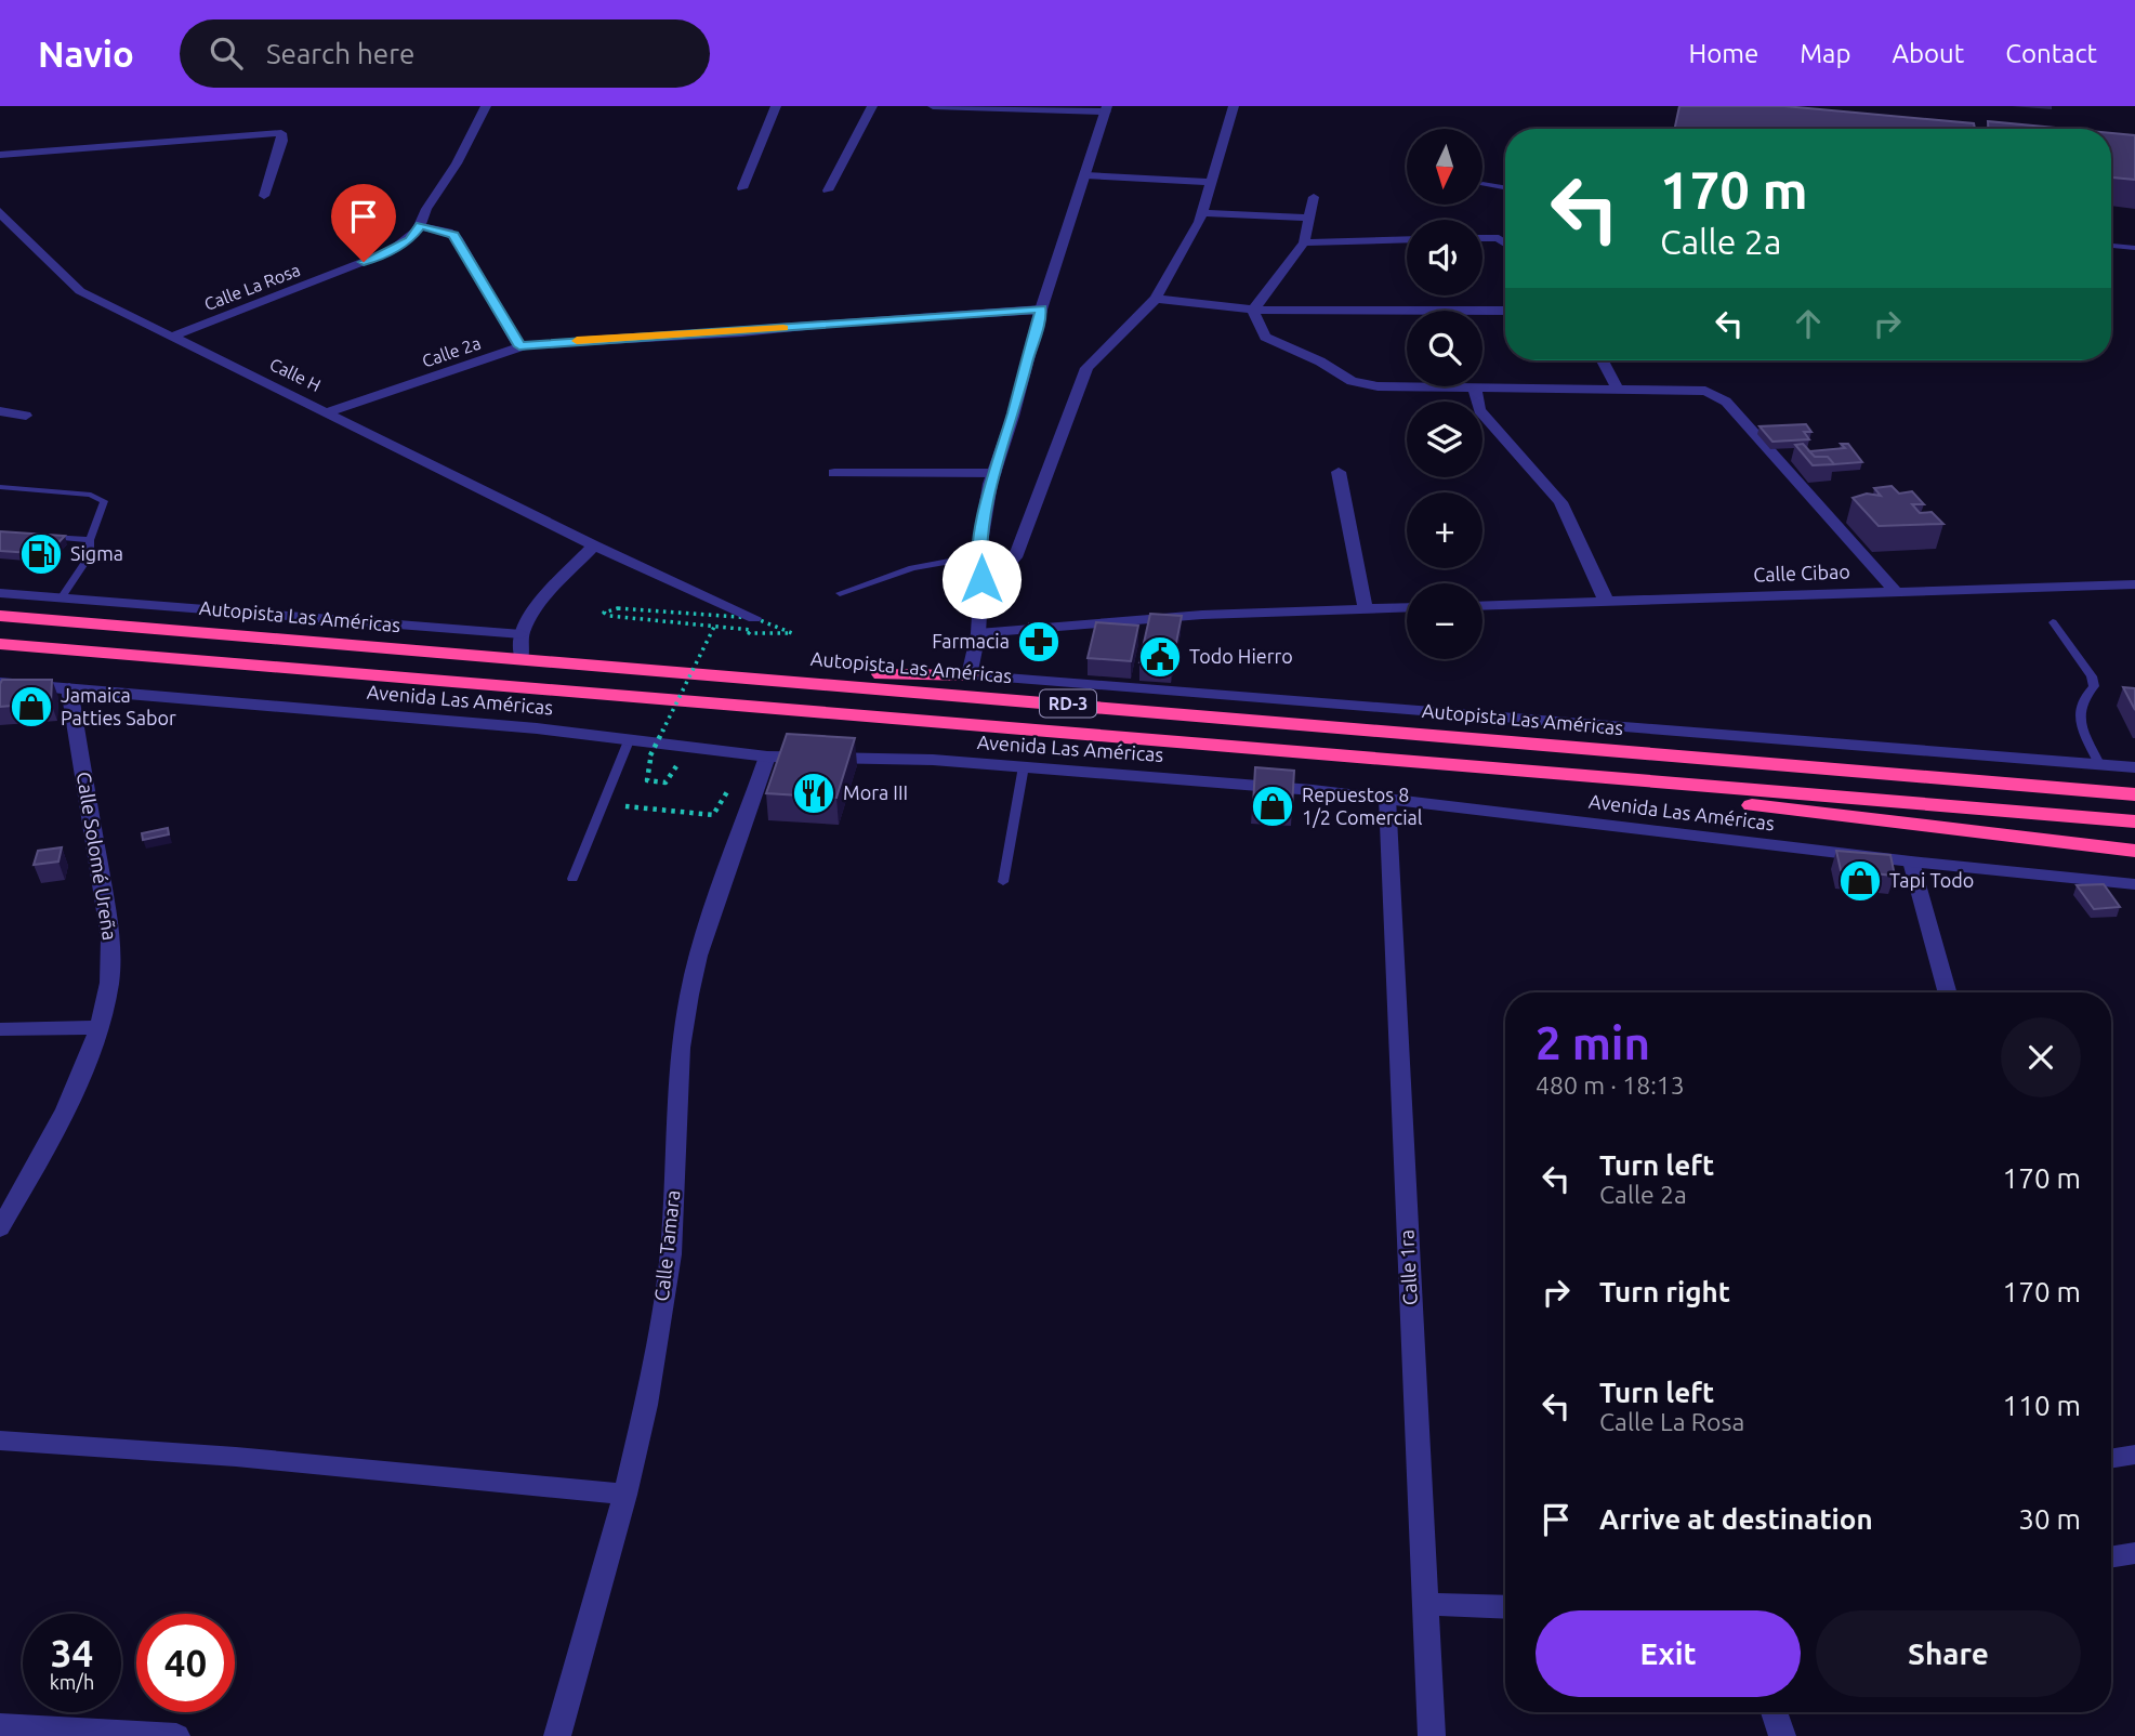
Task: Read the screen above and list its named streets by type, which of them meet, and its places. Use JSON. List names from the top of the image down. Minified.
{"streets":{"highway":["Autopista Las Américas","RD-3"],"street":["Calle La Rosa","Calle 2a","Calle H","Calle Cibao","Avenida Las Américas","Calle Solomé Ureña","Calle Tamara","Calle 1ra"]},"crossings":[["Calle La Rosa","Calle H"],["Calle 2a","Calle H"],["Avenida Las Américas","Calle Solomé Ureña"],["Avenida Las Américas","Calle Tamara"],["Avenida Las Américas","Calle 1ra"]],"places":{"fuel station":["Sigma"],"pharmacy":["Farmacia"],"public building":["Todo Hierro"],"shop":["Jamaica Patties Sabor","Repuestos 8 1/2 Comercial","Tapi Todo"],"restaurant":["Mora III"]},"north":"bottom","page":{"header":"Navio","search":"Search here","nav":["Home","Map","About","Contact"],"map_buttons":["+","−"],"turn":["170 m","Calle 2a"],"heading":["2 min","480 m · 18:13"],"list":[{"name":"Turn left","note":"Calle 2a","value":"170 m"},{"name":"Turn right","value":"170 m"},{"name":"Turn left","note":"Calle La Rosa","value":"110 m"},{"name":"Arrive at destination","value":"30 m"}],"buttons":["Exit","Share"],"speed":"34 km/h","limit":"40"}}
